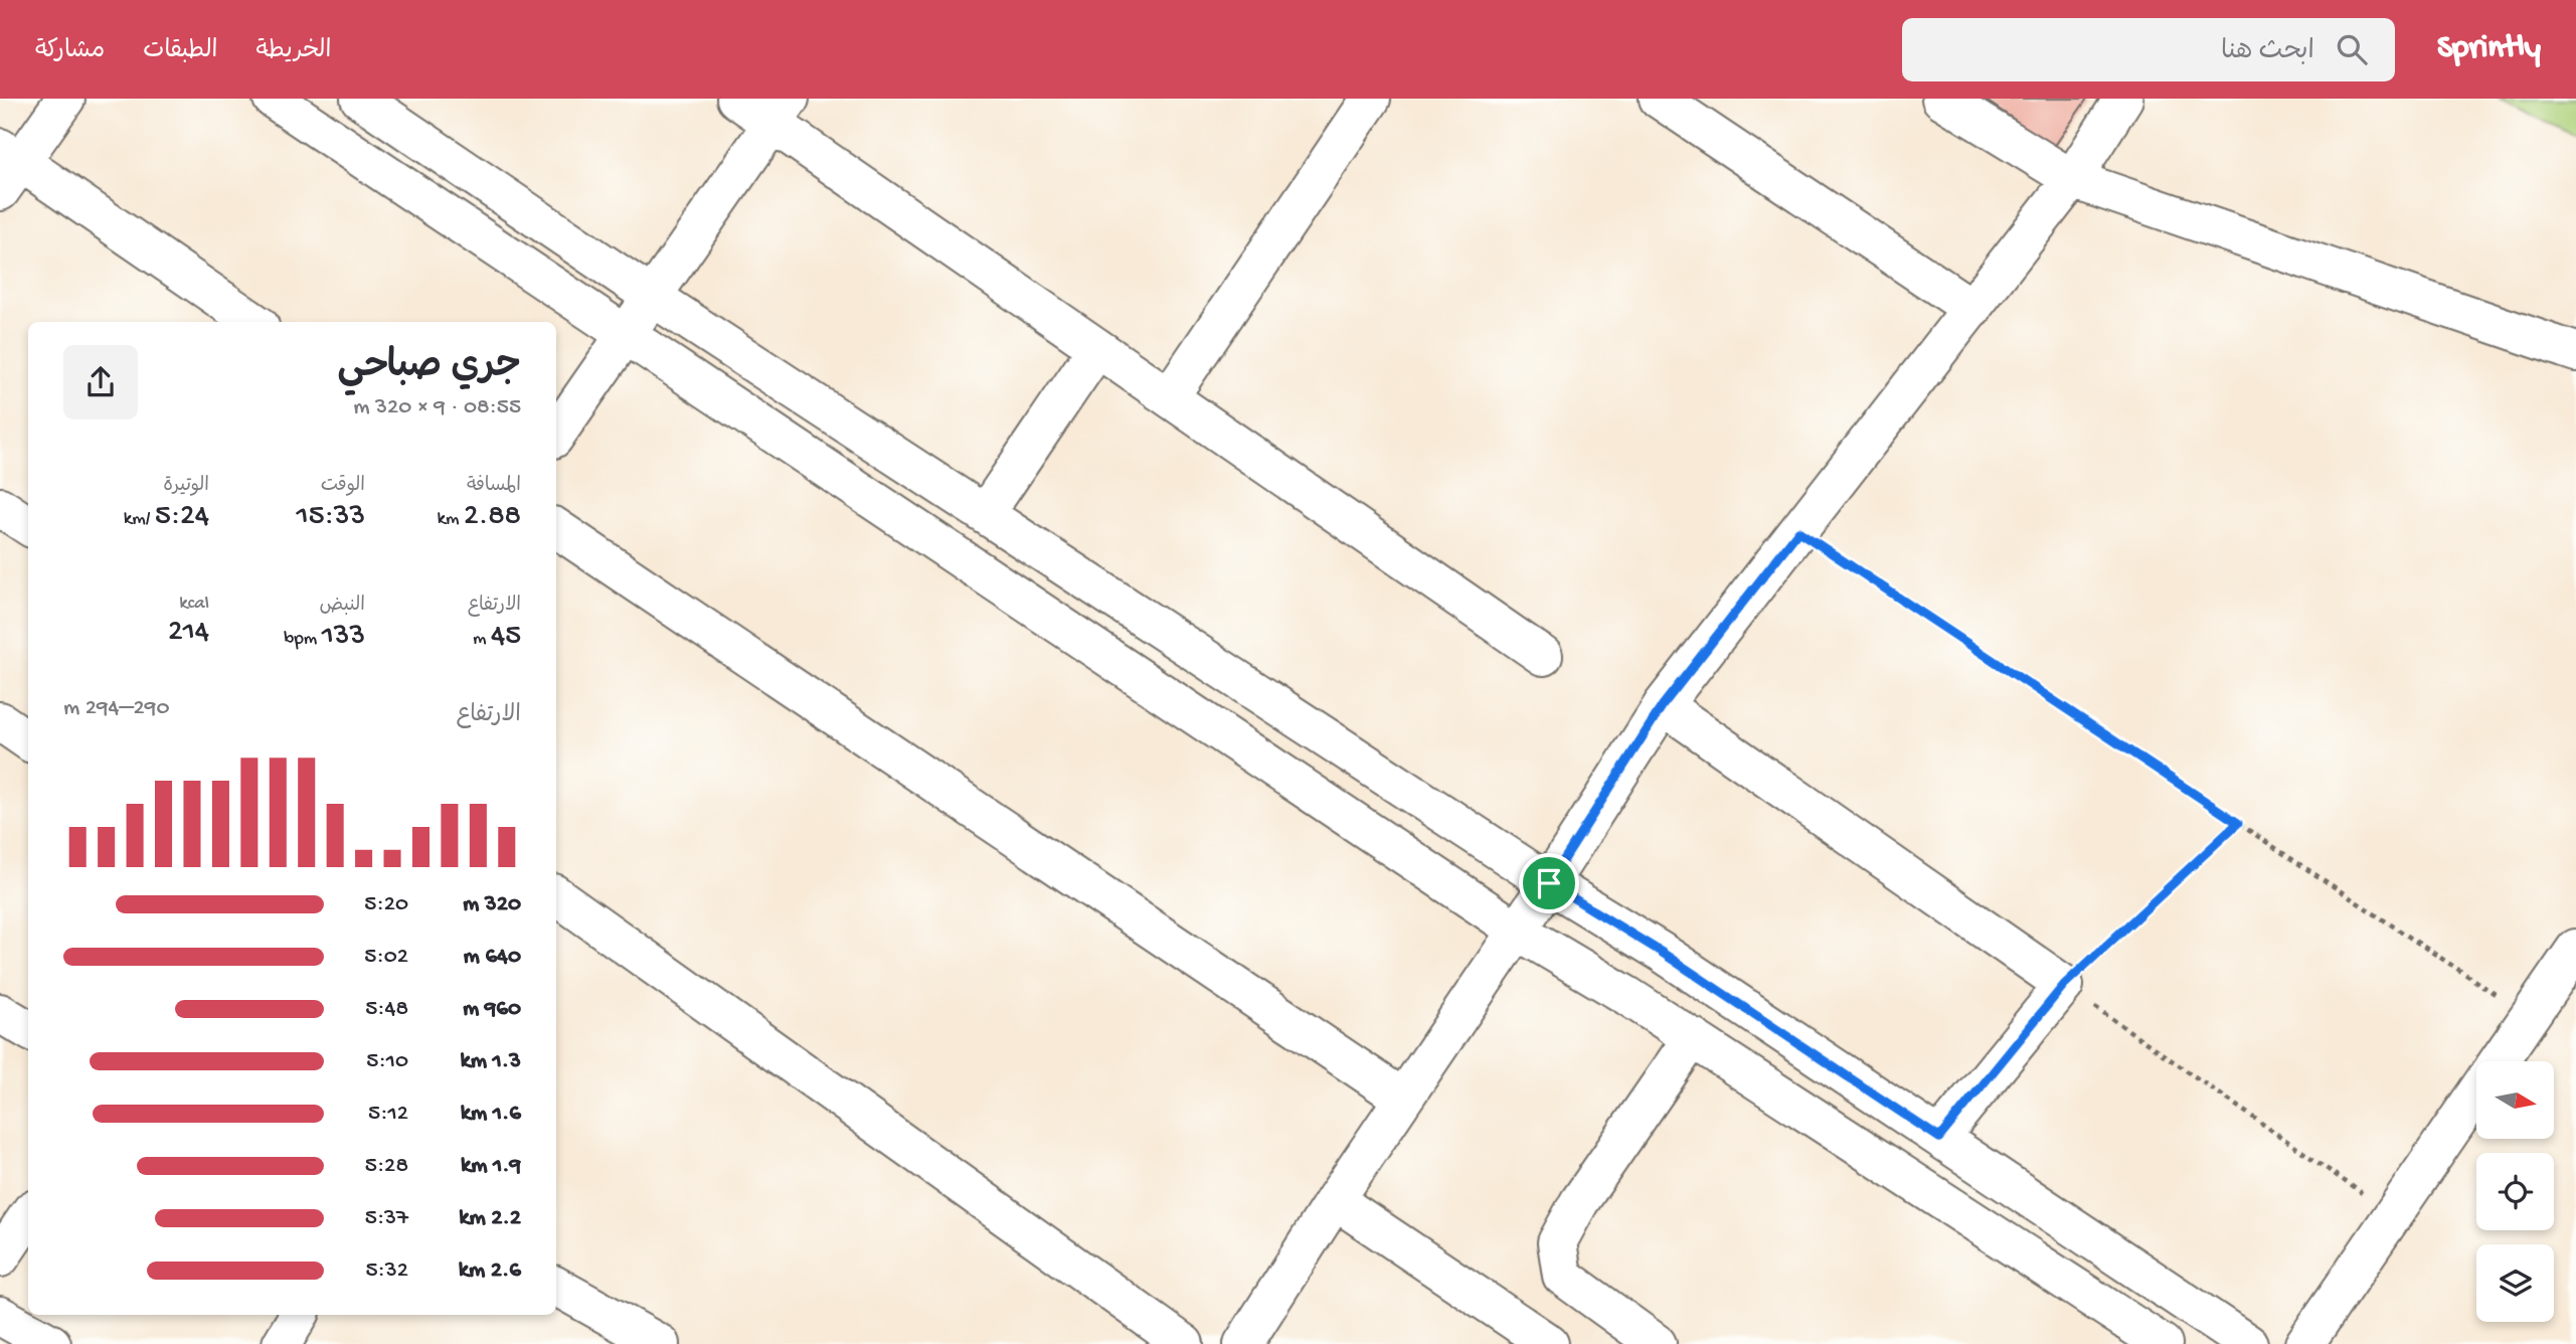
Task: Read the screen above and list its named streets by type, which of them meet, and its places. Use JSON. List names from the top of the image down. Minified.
{"north":"right","page":{"header":"Sprintly","search":"ابحث هنا","nav":["الخريطة","الطبقات","مشاركة"],"heading":["جري صباحي","08:55 · 9 × 320 m"],"stats":[["المسافة","2.88 km"],["الوقت","15:33"],["الوتيرة","5:24 /km"],["الارتفاع","45 m"],["النبض","133 bpm"],["kcal","214"]],"chart":["الارتفاع","290–294 m"],"list":[{"name":"320 m","note":"5:20"},{"name":"640 m","note":"5:02"},{"name":"960 m","note":"5:48"},{"name":"1.3 km","note":"5:10"},{"name":"1.6 km","note":"5:12"},{"name":"1.9 km","note":"5:28"},{"name":"2.2 km","note":"5:37"},{"name":"2.6 km","note":"5:32"}]}}
